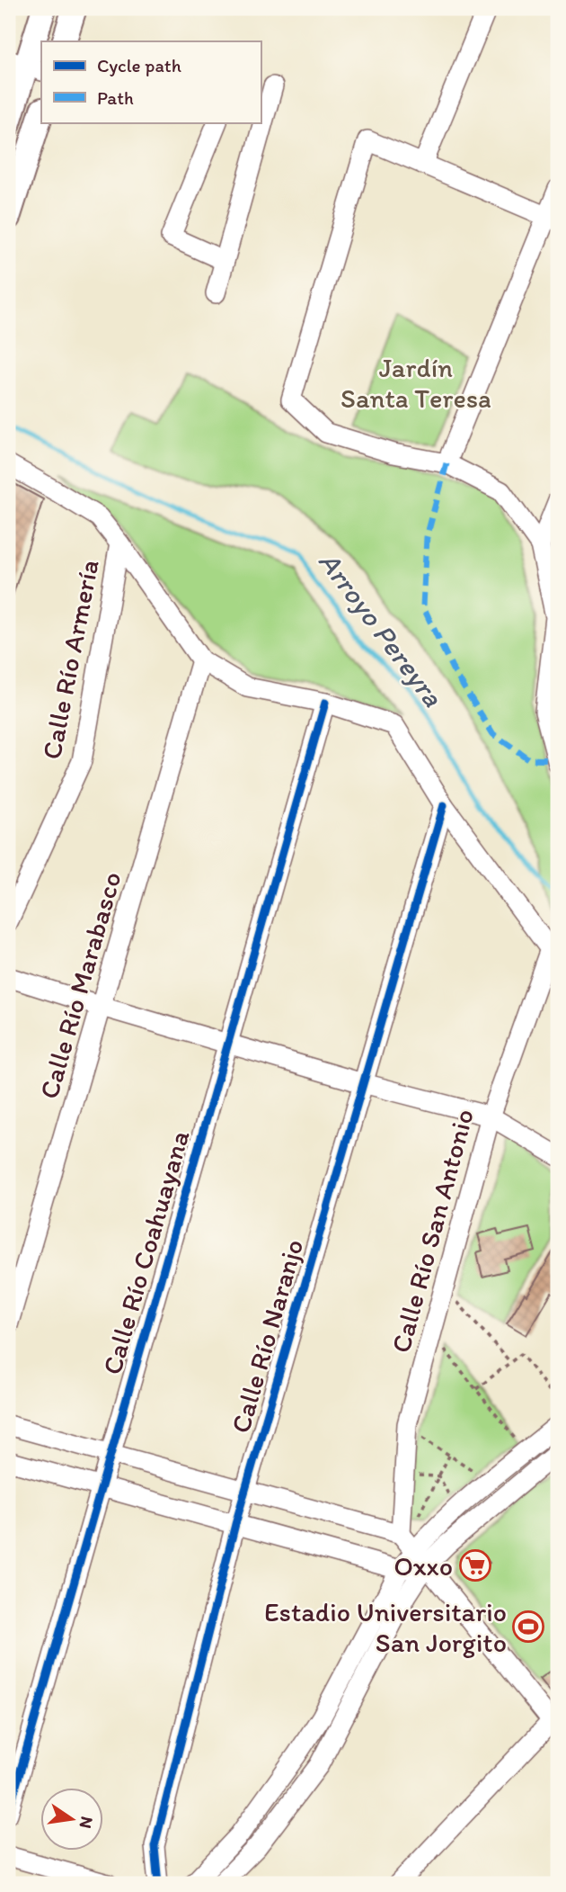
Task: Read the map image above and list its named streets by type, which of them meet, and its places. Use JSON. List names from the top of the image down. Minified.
{"streets":{"street":["Calle Río Armería","Calle Río Marabasco","Calle Río San Antonio","Calle Río Coahuayana","Calle Río Naranjo"]},"water":["Arroyo Pereyra"],"parks":["Jardín Santa Teresa"],"places":{"supermarket":["Oxxo"],"sports":["Estadio Universitario San Jorgito"]},"legend":["Cycle path","Path"],"north":"right"}
